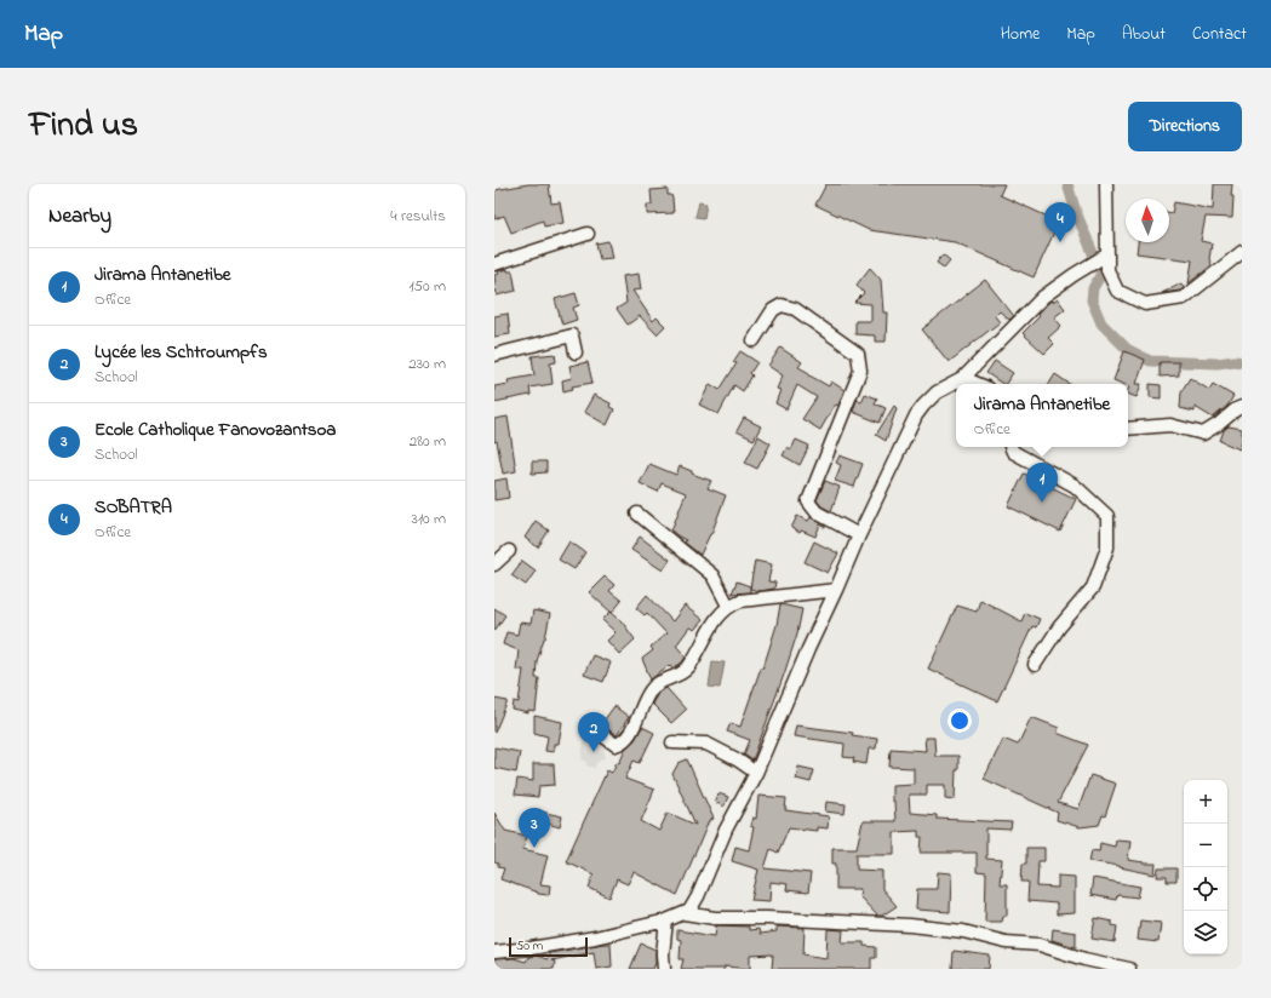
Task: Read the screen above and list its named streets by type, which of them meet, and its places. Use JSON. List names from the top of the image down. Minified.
{"scale_bar":"50 m","north":"top","page":{"header":"Map","nav":["Home","Map","About","Contact"],"title":"Find us","buttons":"Directions","heading":["Nearby","4 results"],"pins":["4","1","2","3"],"list":[{"mark":"1","name":"Jirama Antanetibe","note":"Office","value":"150 m"},{"mark":"2","name":"Lycée les Schtroumpfs","note":"School","value":"230 m"},{"mark":"3","name":"Ecole Catholique Fanovozantsoa","note":"School","value":"280 m"},{"mark":"4","name":"SOBATRA","note":"Office","value":"310 m"}],"popup":["Jirama Antanetibe","Office"],"map_buttons":["+","−"],"scale":"50 m"}}
